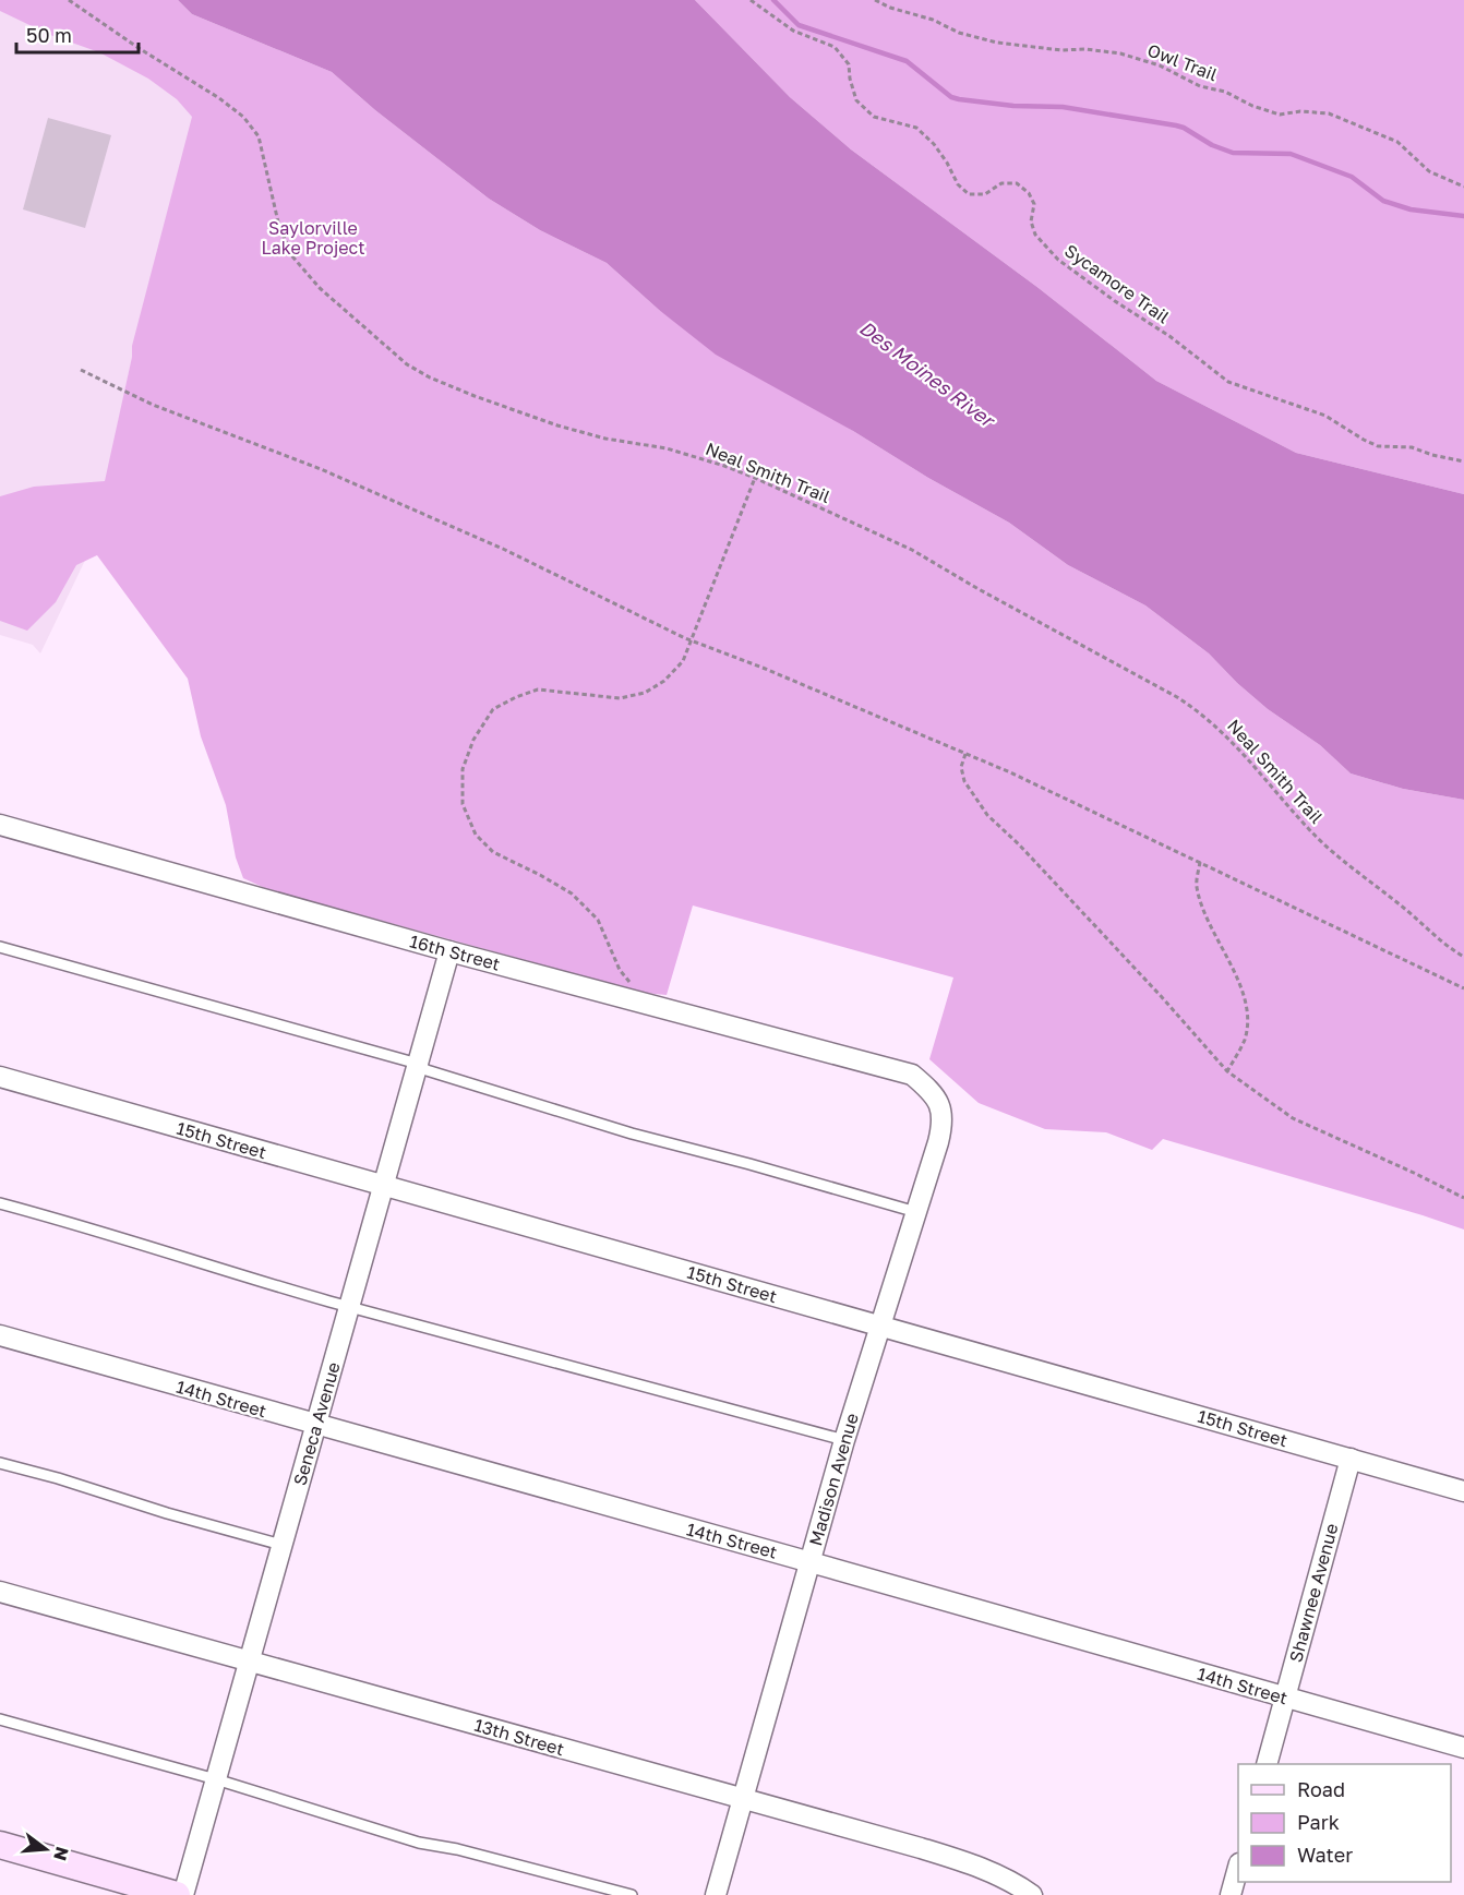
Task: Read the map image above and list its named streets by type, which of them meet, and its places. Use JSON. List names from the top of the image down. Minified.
{"streets":{"street":["16th Street","15th Street","14th Street","Seneca Avenue","Madison Avenue","Shawnee Avenue","13th Street"],"path":["Owl Trail","Sycamore Trail","Neal Smith Trail"]},"crossings":[["16th Street","Seneca Avenue"],["16th Street","Madison Avenue"],["15th Street","Seneca Avenue"],["15th Street","Madison Avenue"],["15th Street","Shawnee Avenue"],["14th Street","Seneca Avenue"],["14th Street","Madison Avenue"],["14th Street","Shawnee Avenue"],["Seneca Avenue","13th Street"],["Madison Avenue","13th Street"]],"water":["Des Moines River"],"parks":["Saylorville Lake Project"],"legend":["Road","Park","Water"],"scale_bar":"50 m","north":"right"}
